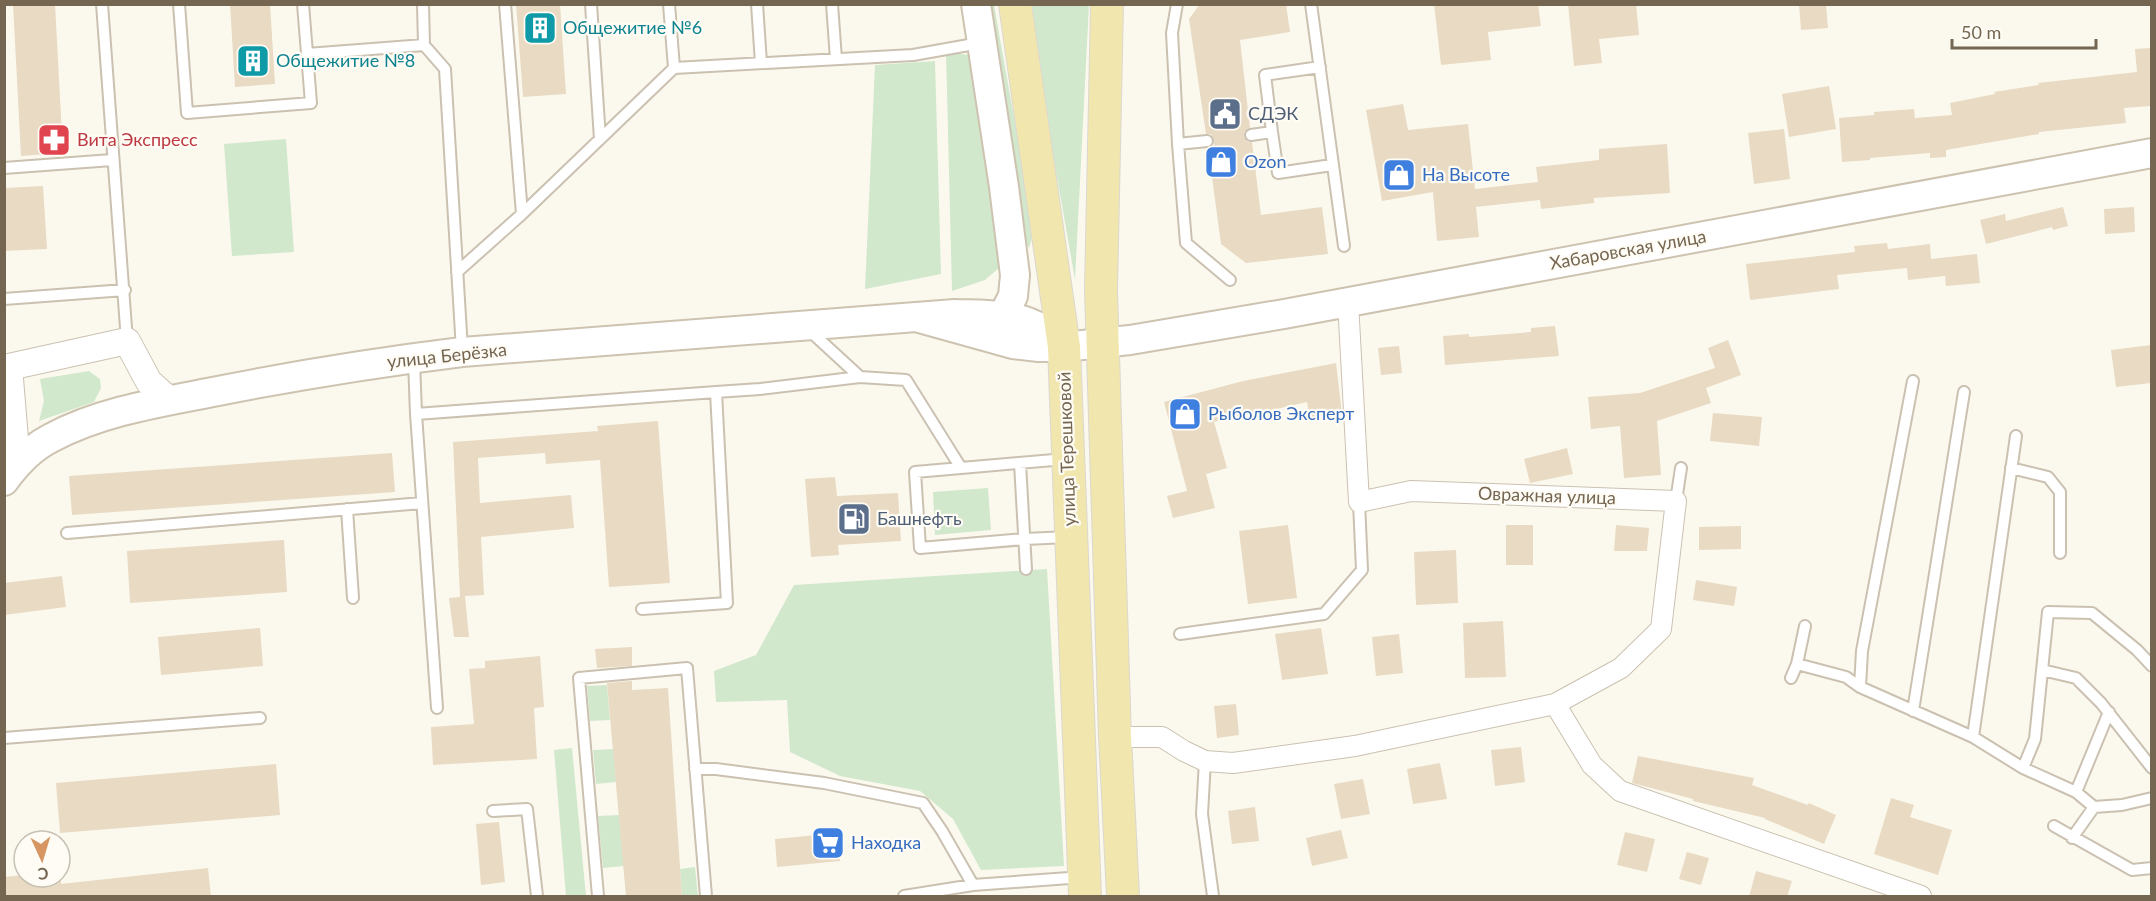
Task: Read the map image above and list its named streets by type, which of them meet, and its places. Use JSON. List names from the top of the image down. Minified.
{"streets":{"main road":["Хабаровская улица","улица Берёзка","улица Терешковой"],"street":["Овражная улица"]},"crossings":[["Хабаровская улица","улица Берёзка"],["улица Берёзка","улица Терешковой"]],"places":{"building":["Общежитие №6","Общежитие №8"],"public building":["СДЭК"],"pharmacy":["Вита Экспресс"],"shop":["Ozon","На Высоте","Рыболов Эксперт"],"fuel station":["Башнефть"],"supermarket":["Находка"]},"scale_bar":"50 m","north":"bottom"}
